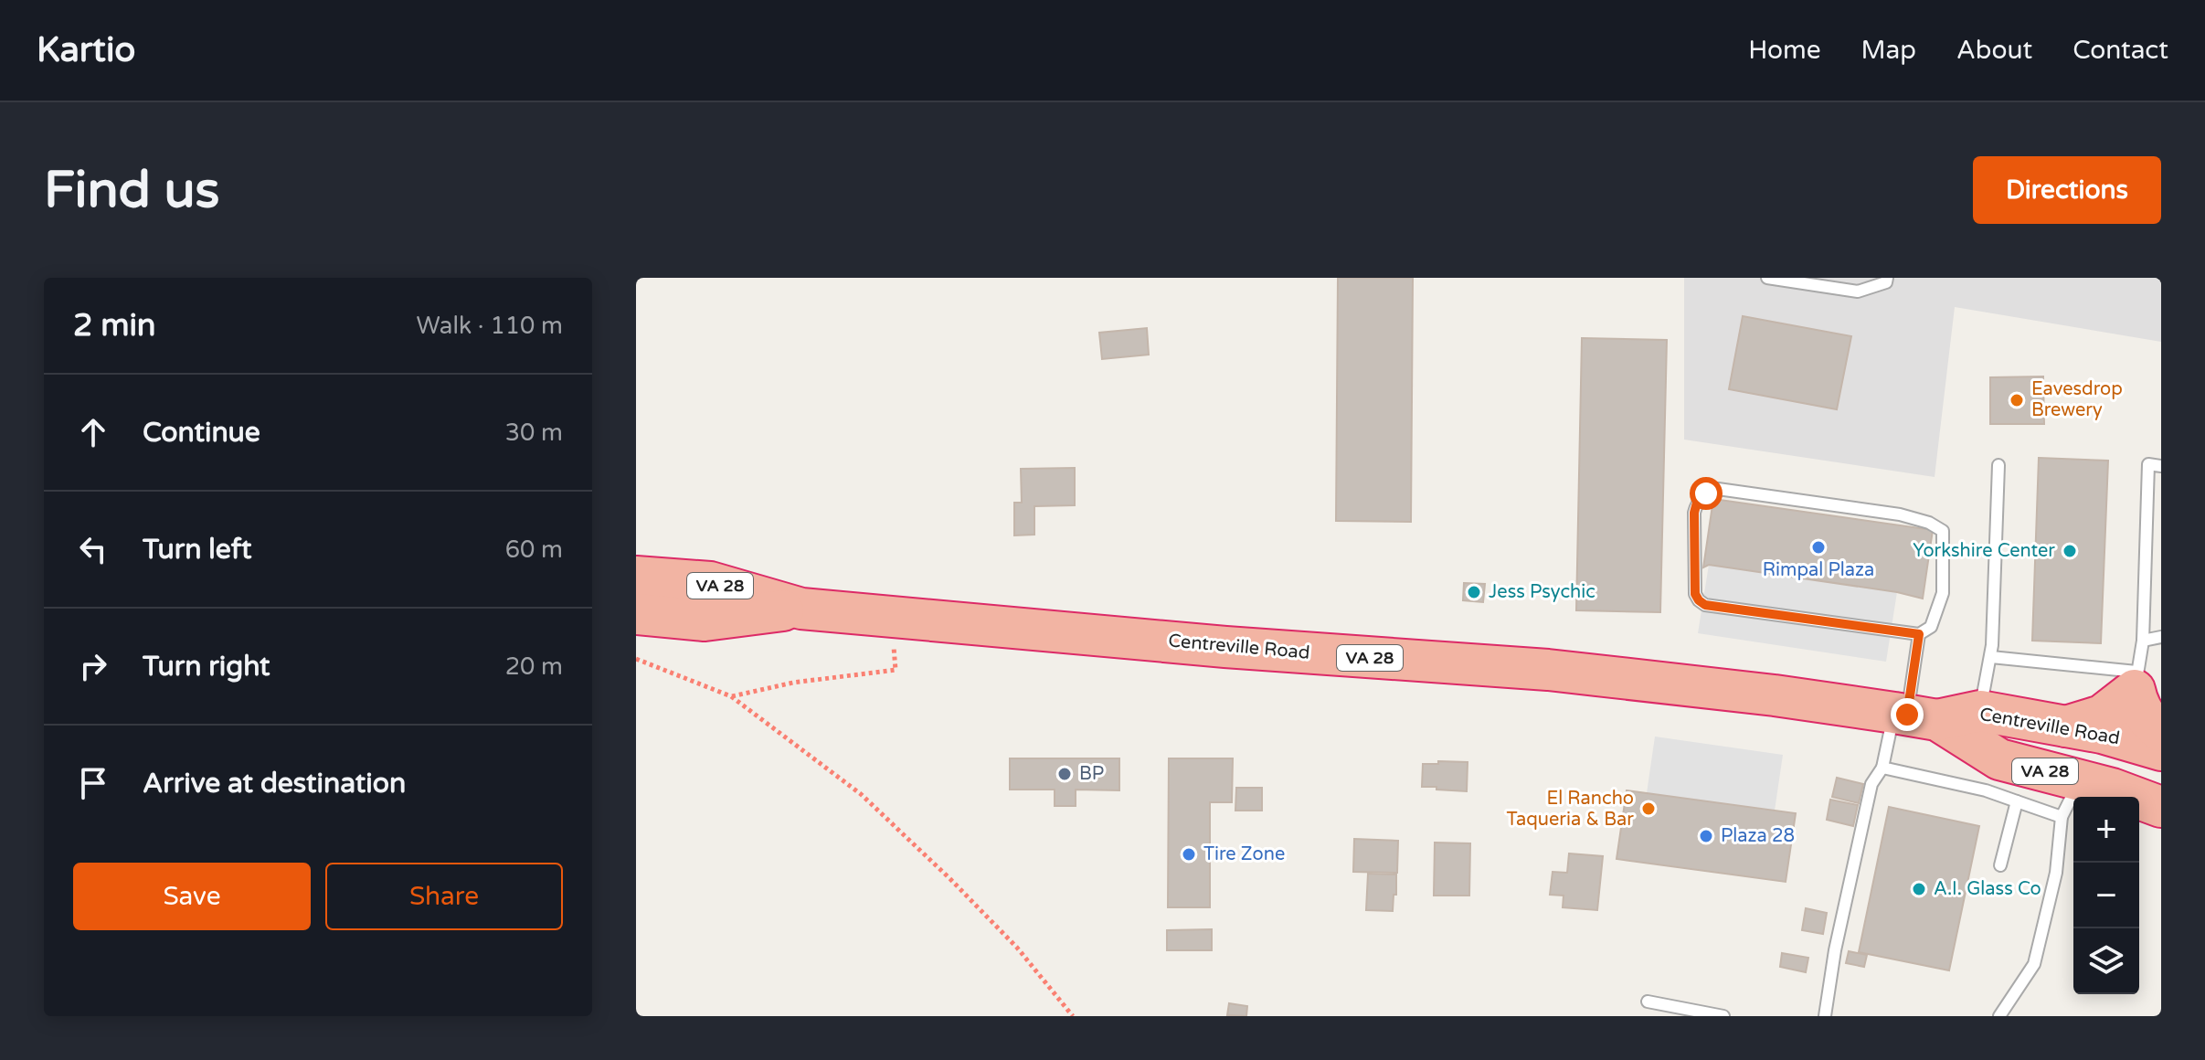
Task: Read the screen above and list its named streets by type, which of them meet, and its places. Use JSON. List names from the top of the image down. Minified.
{"streets":{"highway":["VA 28","Centreville Road"]},"places":["Eavesdrop Brewery","Rimpal Plaza","Yorkshire Center","Jess Psychic","BP","El Rancho Taqueria & Bar","Plaza 28","Tire Zone","A.I. Glass Co"],"page":{"header":"Kartio","nav":["Home","Map","About","Contact"],"buttons":["Directions",["Save","Share"]],"title":"Find us","heading":["2 min","Walk · 110 m"],"list":[["Continue","30 m"],["Turn left","60 m"],["Turn right","20 m"],"Arrive at destination"],"map_buttons":["+","−"]}}
